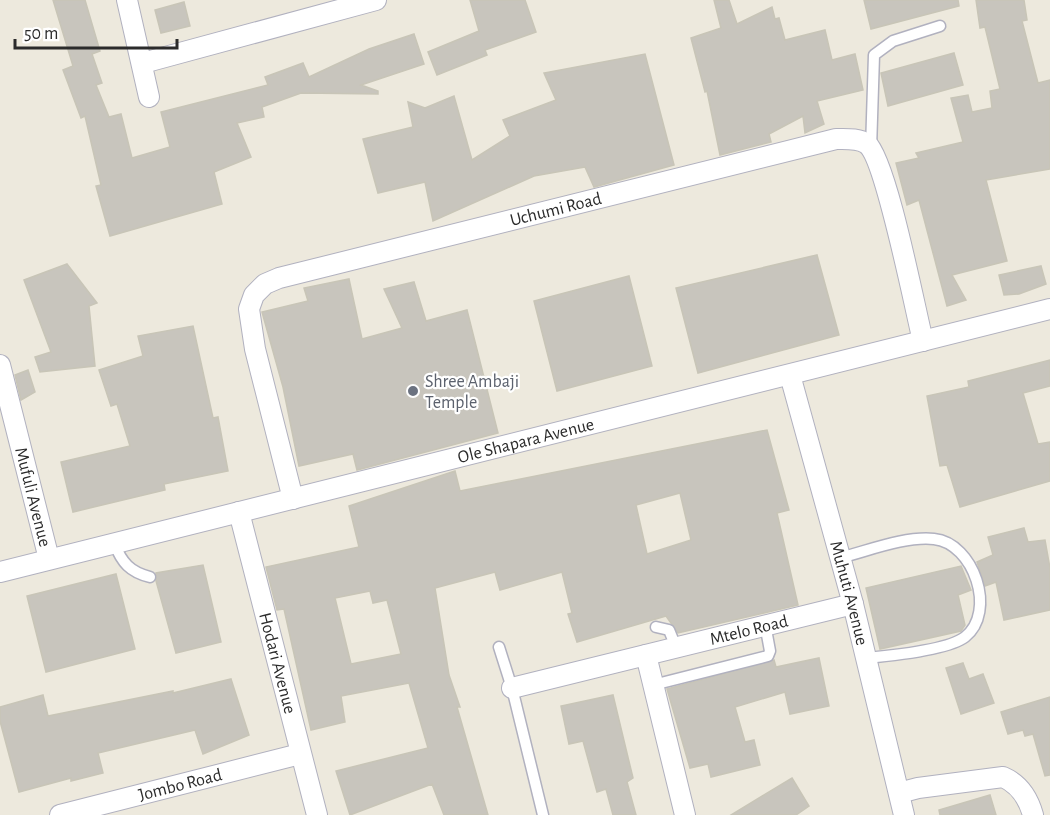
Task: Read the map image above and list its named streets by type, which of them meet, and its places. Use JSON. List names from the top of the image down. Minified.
{"streets":{"street":["Uchumi Road","Ole Shapara Avenue","Mufuli Avenue","Muhuti Avenue","Mtelo Road","Hodari Avenue","Jombo Road"]},"crossings":[["Uchumi Road","Ole Shapara Avenue"],["Ole Shapara Avenue","Mufuli Avenue"],["Ole Shapara Avenue","Muhuti Avenue"],["Ole Shapara Avenue","Hodari Avenue"],["Muhuti Avenue","Mtelo Road"],["Hodari Avenue","Jombo Road"]],"places":["Shree Ambaji Temple"],"scale_bar":"50 m"}
